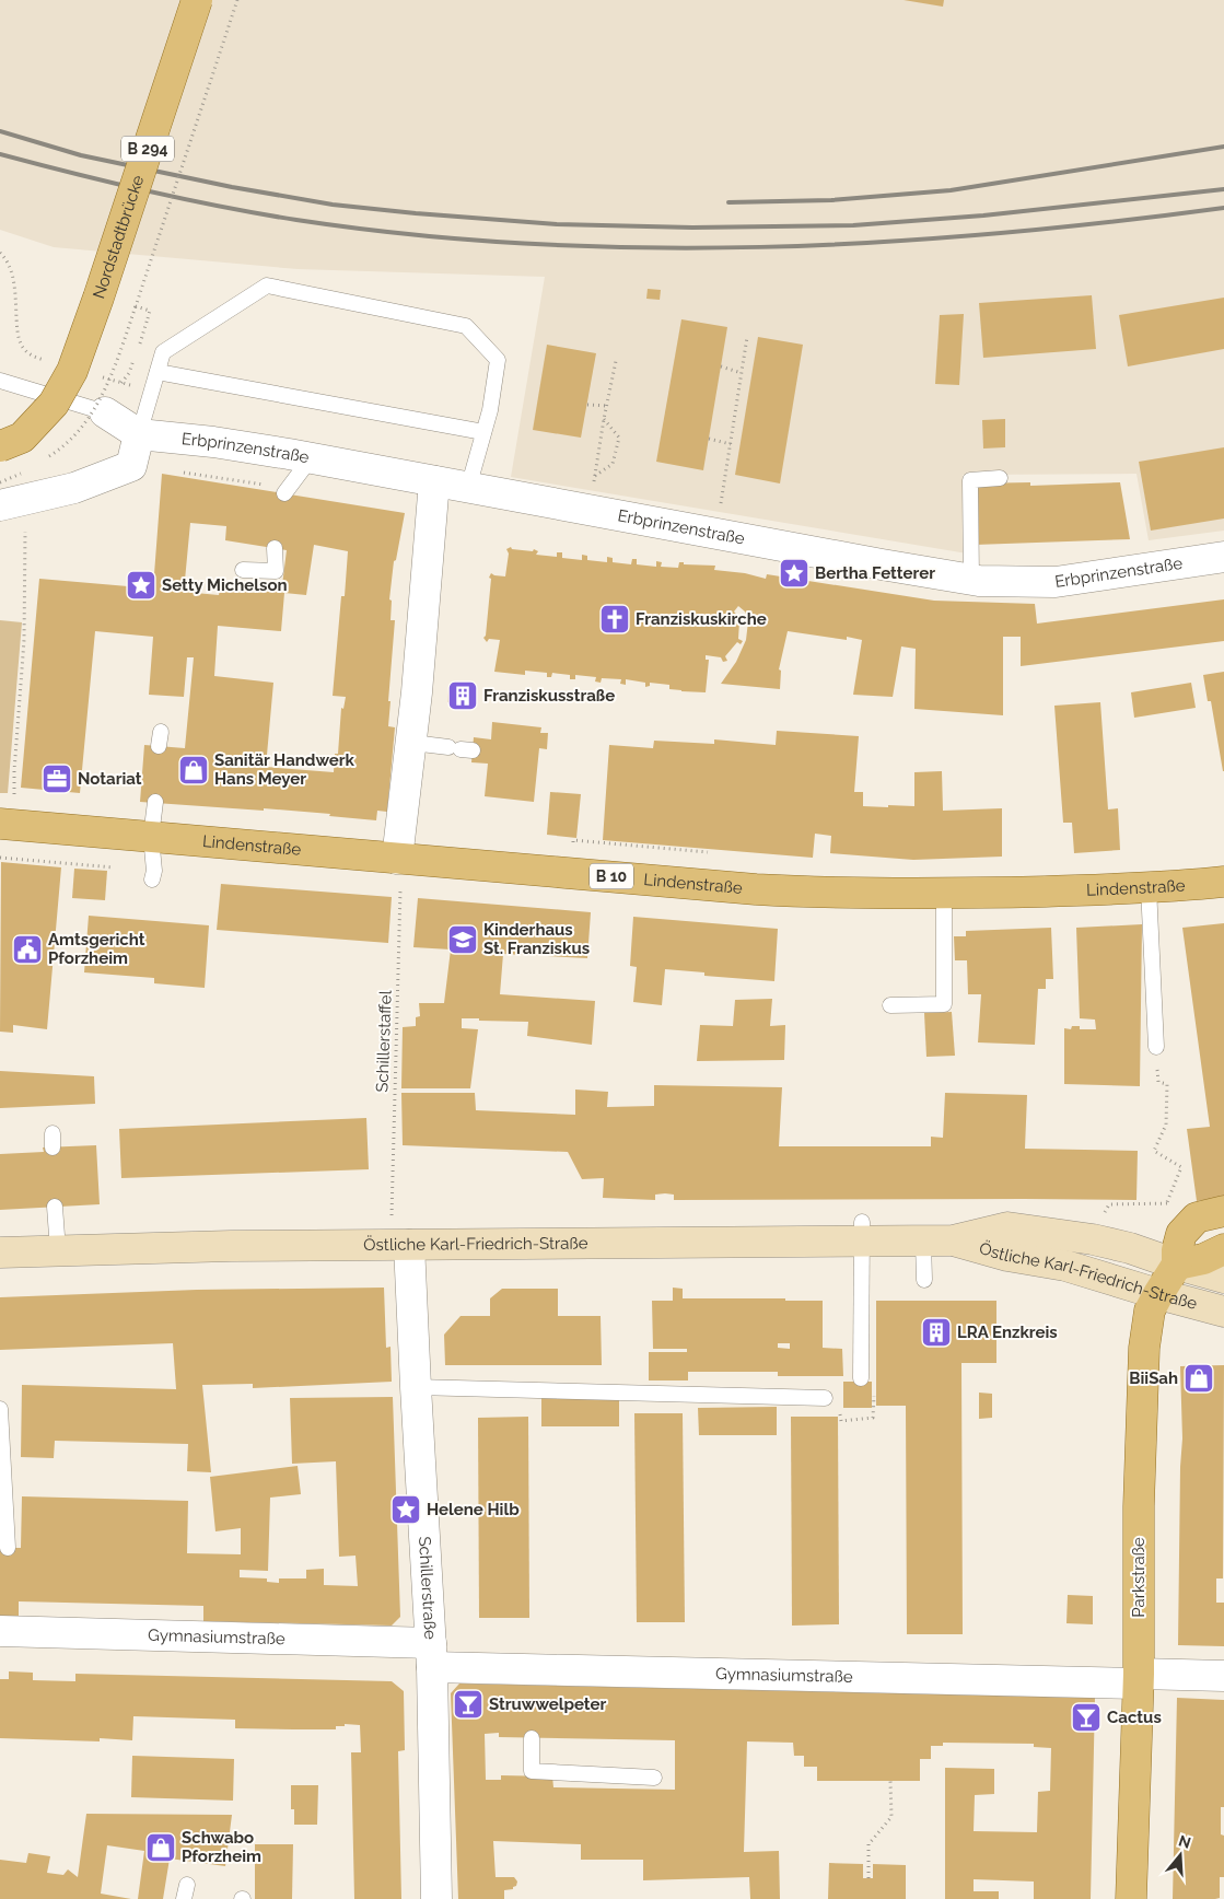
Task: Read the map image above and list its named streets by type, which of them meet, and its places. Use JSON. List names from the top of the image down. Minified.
{"streets":{"main road":["B 294","Nordstadtbrücke","Lindenstraße","B 10","Östliche Karl-Friedrich-Straße","Parkstraße"],"street":["Erbprinzenstraße","Schillerstraße","Gymnasiumstraße"],"path":["Schillerstaffel"]},"crossings":[["Östliche Karl-Friedrich-Straße","Parkstraße"],["Östliche Karl-Friedrich-Straße","Schillerstraße"],["Parkstraße","Gymnasiumstraße"],["Schillerstraße","Gymnasiumstraße"]],"places":{"place":["Bertha Fetterer","Setty Michelson","Helene Hilb"],"church":["Franziskuskirche"],"building":["Franziskusstraße","LRA Enzkreis"],"shop":["Sanitär Handwerk Hans Meyer","BiiSah","Schwabo Pforzheim"],"office":["Notariat"],"school or university":["Kinderhaus St. Franziskus"],"public building":["Amtsgericht Pforzheim"],"bar":["Struwwelpeter","Cactus"]},"north":"top"}
